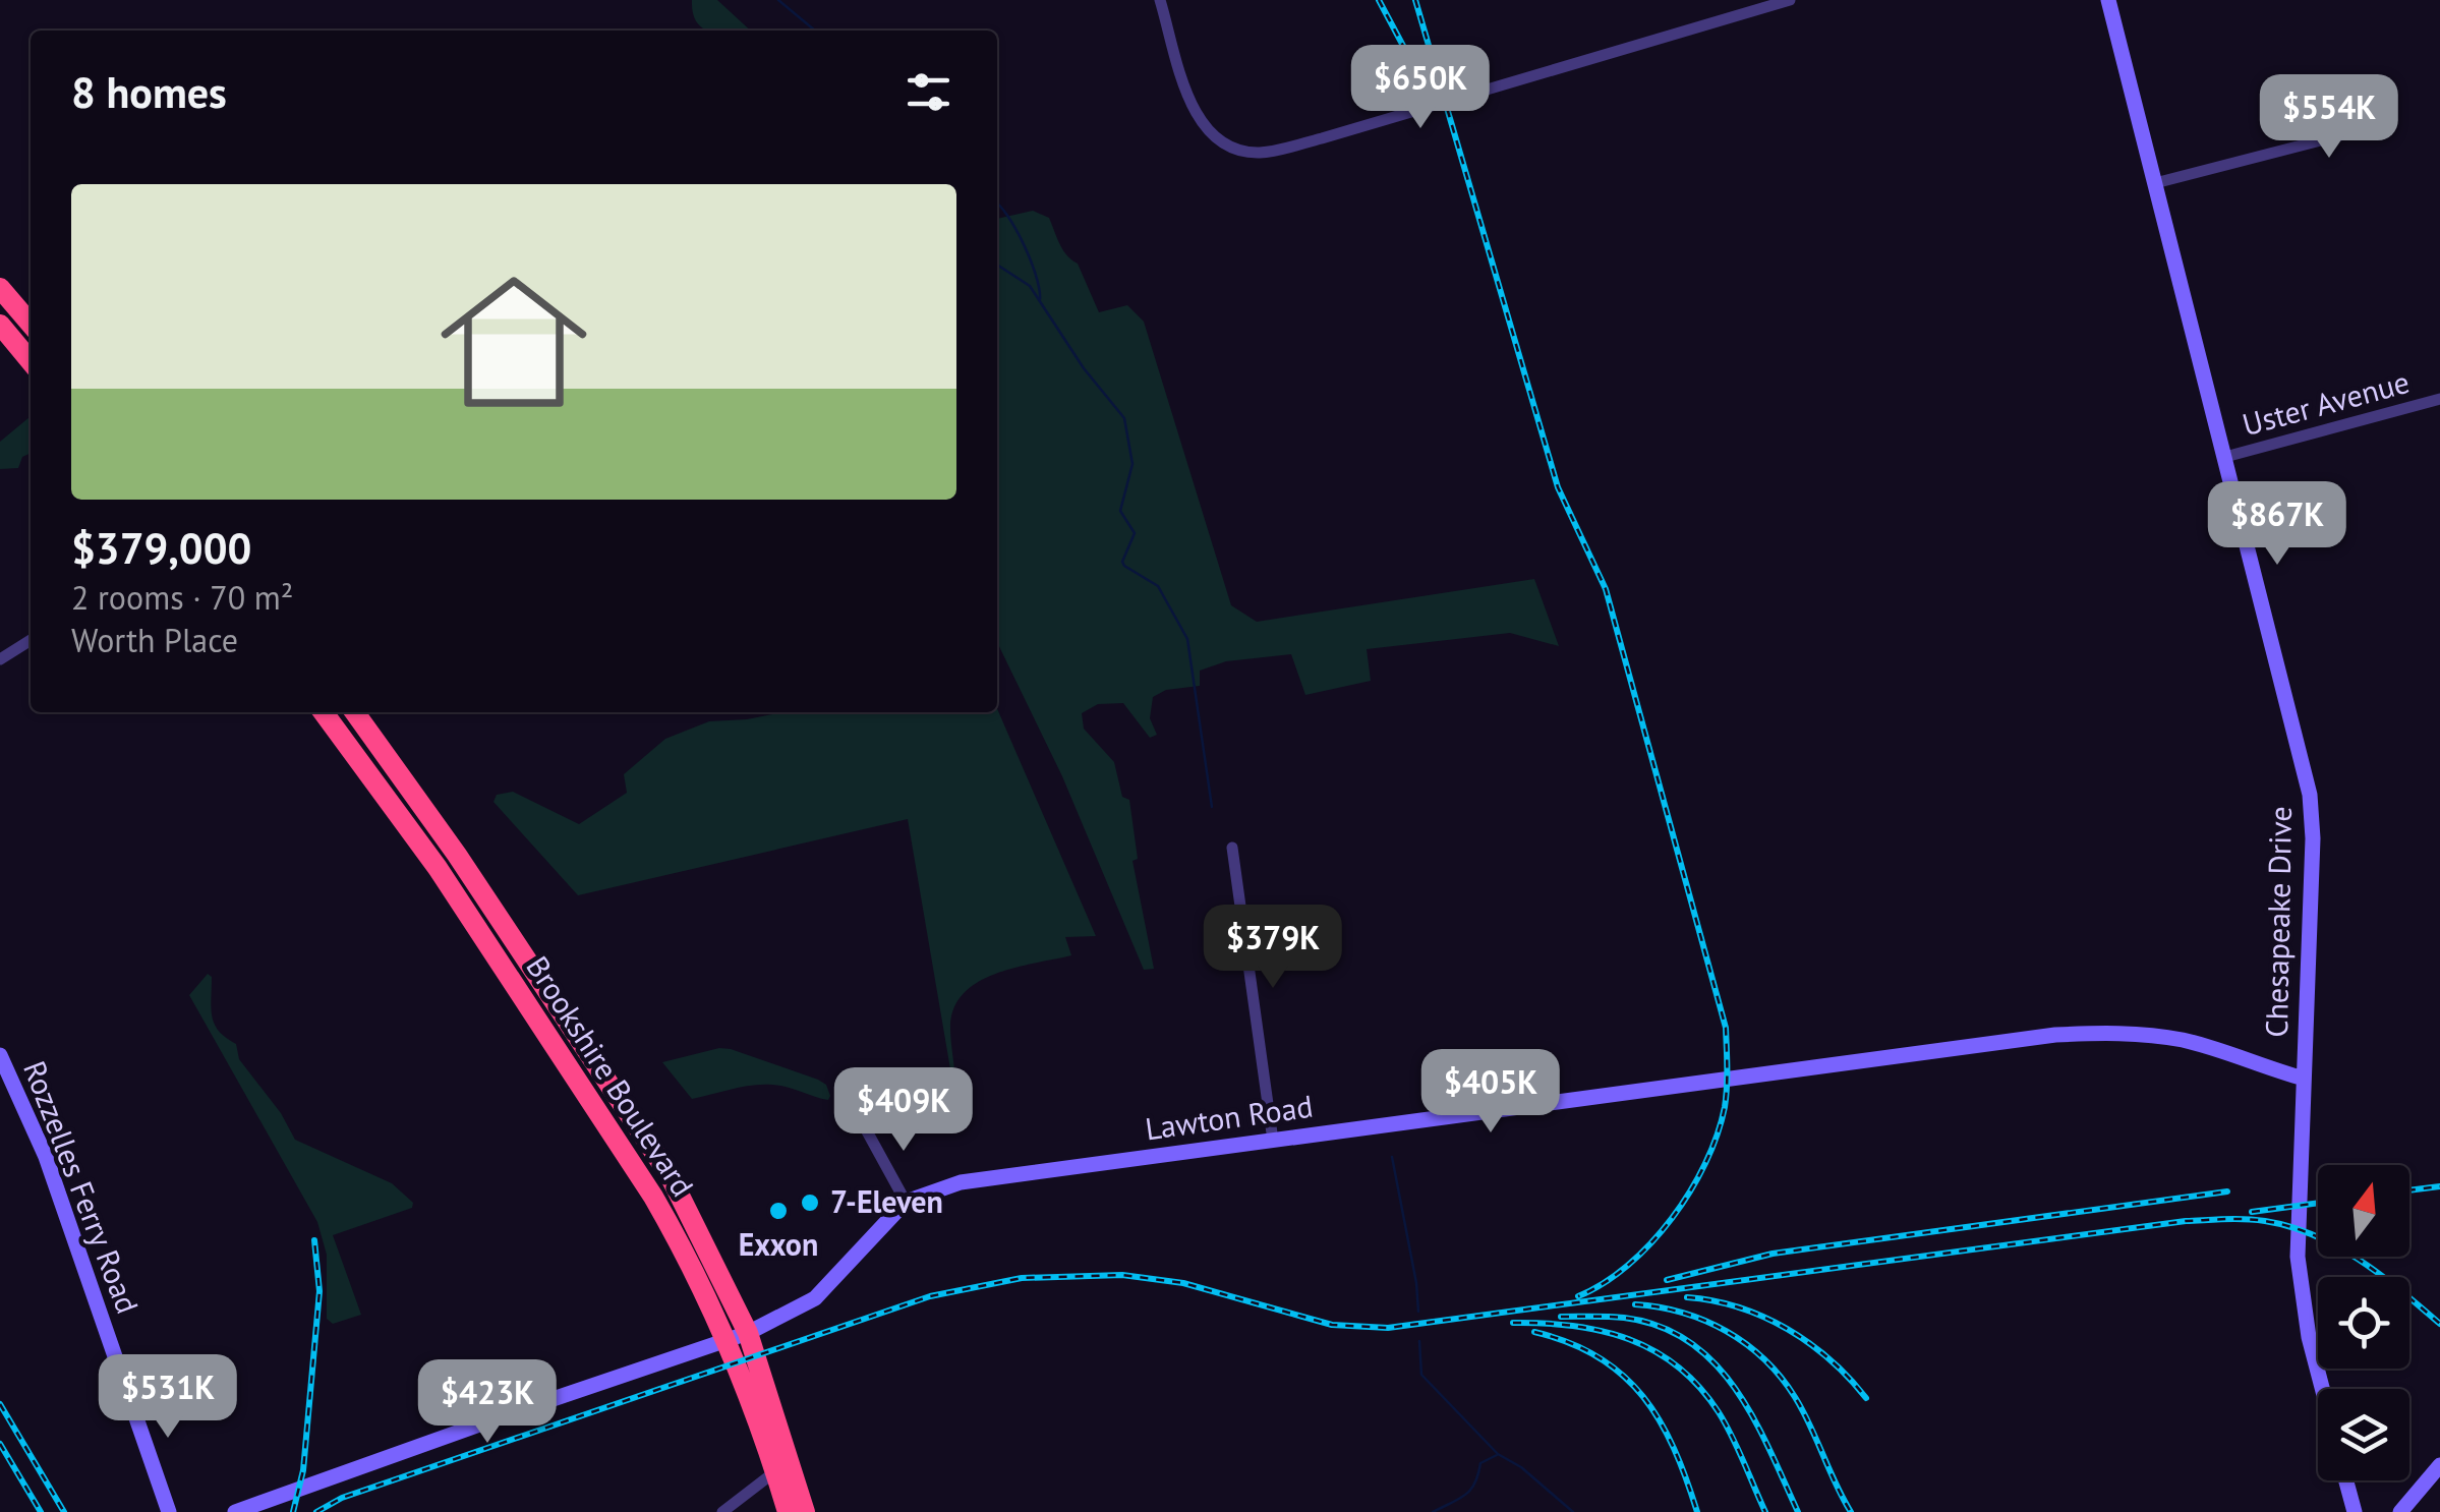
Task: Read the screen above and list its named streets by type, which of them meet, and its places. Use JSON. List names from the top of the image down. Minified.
{"streets":{"highway":["Brookshire Boulevard"],"street":["Uster Avenue","Chesapeake Drive","Lawton Road","Rozzelles Ferry Road"]},"crossings":[["Uster Avenue","Chesapeake Drive"],["Chesapeake Drive","Lawton Road"],["Brookshire Boulevard","Lawton Road"]],"places":["7-Eleven","Exxon"],"north":"top","page":{"heading":"8 homes","price":["$650K","$554K","$867K","$379K","$405K","$409K","$531K","$423K"],"list":[{"name":"$379,000","note":"2 rooms · 70 m² · Worth Place"}]}}
